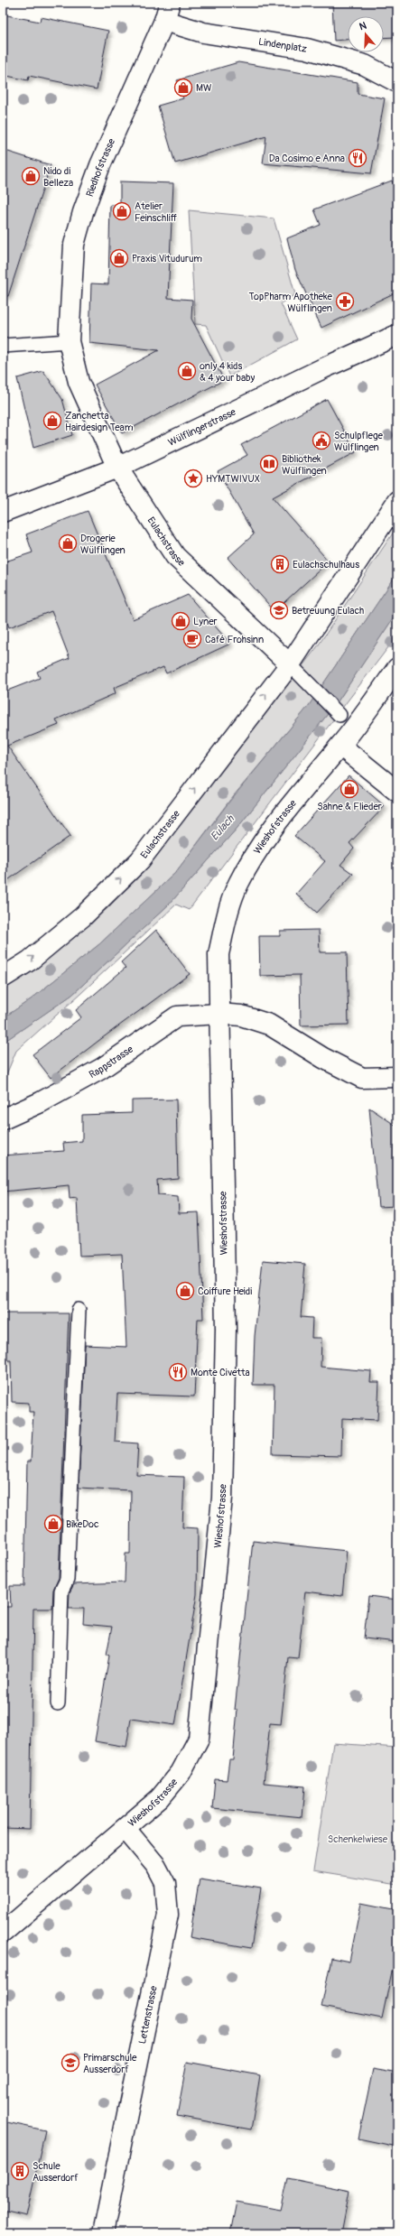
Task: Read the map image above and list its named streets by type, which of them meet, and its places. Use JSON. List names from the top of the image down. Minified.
{"streets":{"street":["Lindenplatz","Riedhofstrasse","Wülflingerstrasse","Eulachstrasse","Wieshofstrasse","Rappstrasse","Lettenstrasse"]},"crossings":[["Lindenplatz","Riedhofstrasse"],["Riedhofstrasse","Wülflingerstrasse"],["Riedhofstrasse","Eulachstrasse"],["Wülflingerstrasse","Eulachstrasse"],["Wieshofstrasse","Rappstrasse"],["Wieshofstrasse","Lettenstrasse"]],"one_way":["Eulachstrasse"],"water":["Eulach"],"parks":["Schenkelwiese"],"places":{"shop":["MW","Nido di Belleza","Atelier Feinschliff","Praxis Vitudurum","only 4 kids & 4 your baby","Zanchetta Hairdesign Team","Drogerie Wülflingen","Lyner","Sahne & Flieder","Coiffure Heidi","BikeDoc"],"restaurant":["Da Cosimo e Anna","Monte Civetta"],"pharmacy":["TopPharm Apotheke Wülflingen"],"public building":["Schulpflege Wülflingen"],"library":["Bibliothek Wülflingen"],"place":["HYMTWIVUX"],"building":["Eulachschulhaus","Schule Ausserdorf"],"school or university":["Betreuung Eulach","Primarschule Ausserdorf"],"cafe":["Café Frohsinn"]},"north":"top"}
